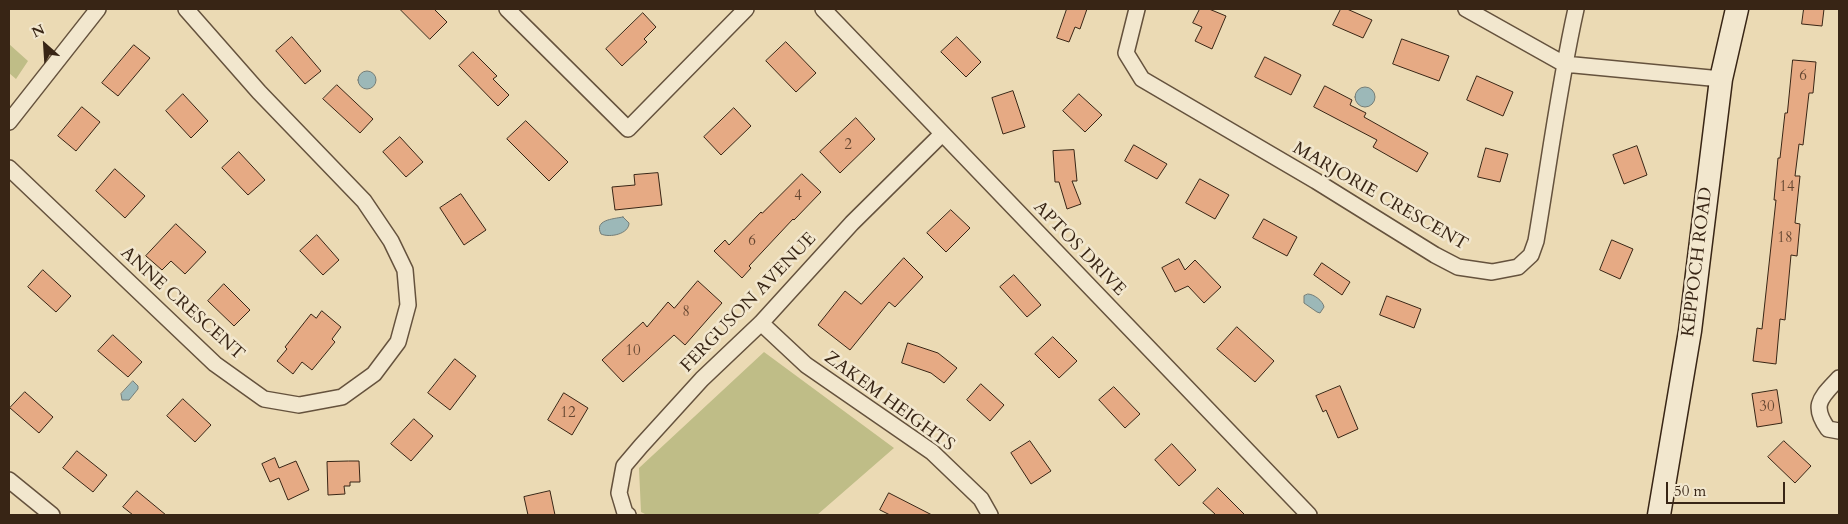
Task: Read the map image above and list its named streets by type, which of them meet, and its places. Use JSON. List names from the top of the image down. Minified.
{"streets":{"street":["MARJORIE CRESCENT","APTOS DRIVE","KEPPOCH ROAD","FERGUSON AVENUE","ANNE CRESCENT","ZAKEM HEIGHTS"]},"crossings":[["APTOS DRIVE","FERGUSON AVENUE"],["FERGUSON AVENUE","ZAKEM HEIGHTS"]],"house_numbers":["6","2","14","4","18","6","8","10","30","12"],"scale_bar":"50 m","north":"top left"}
